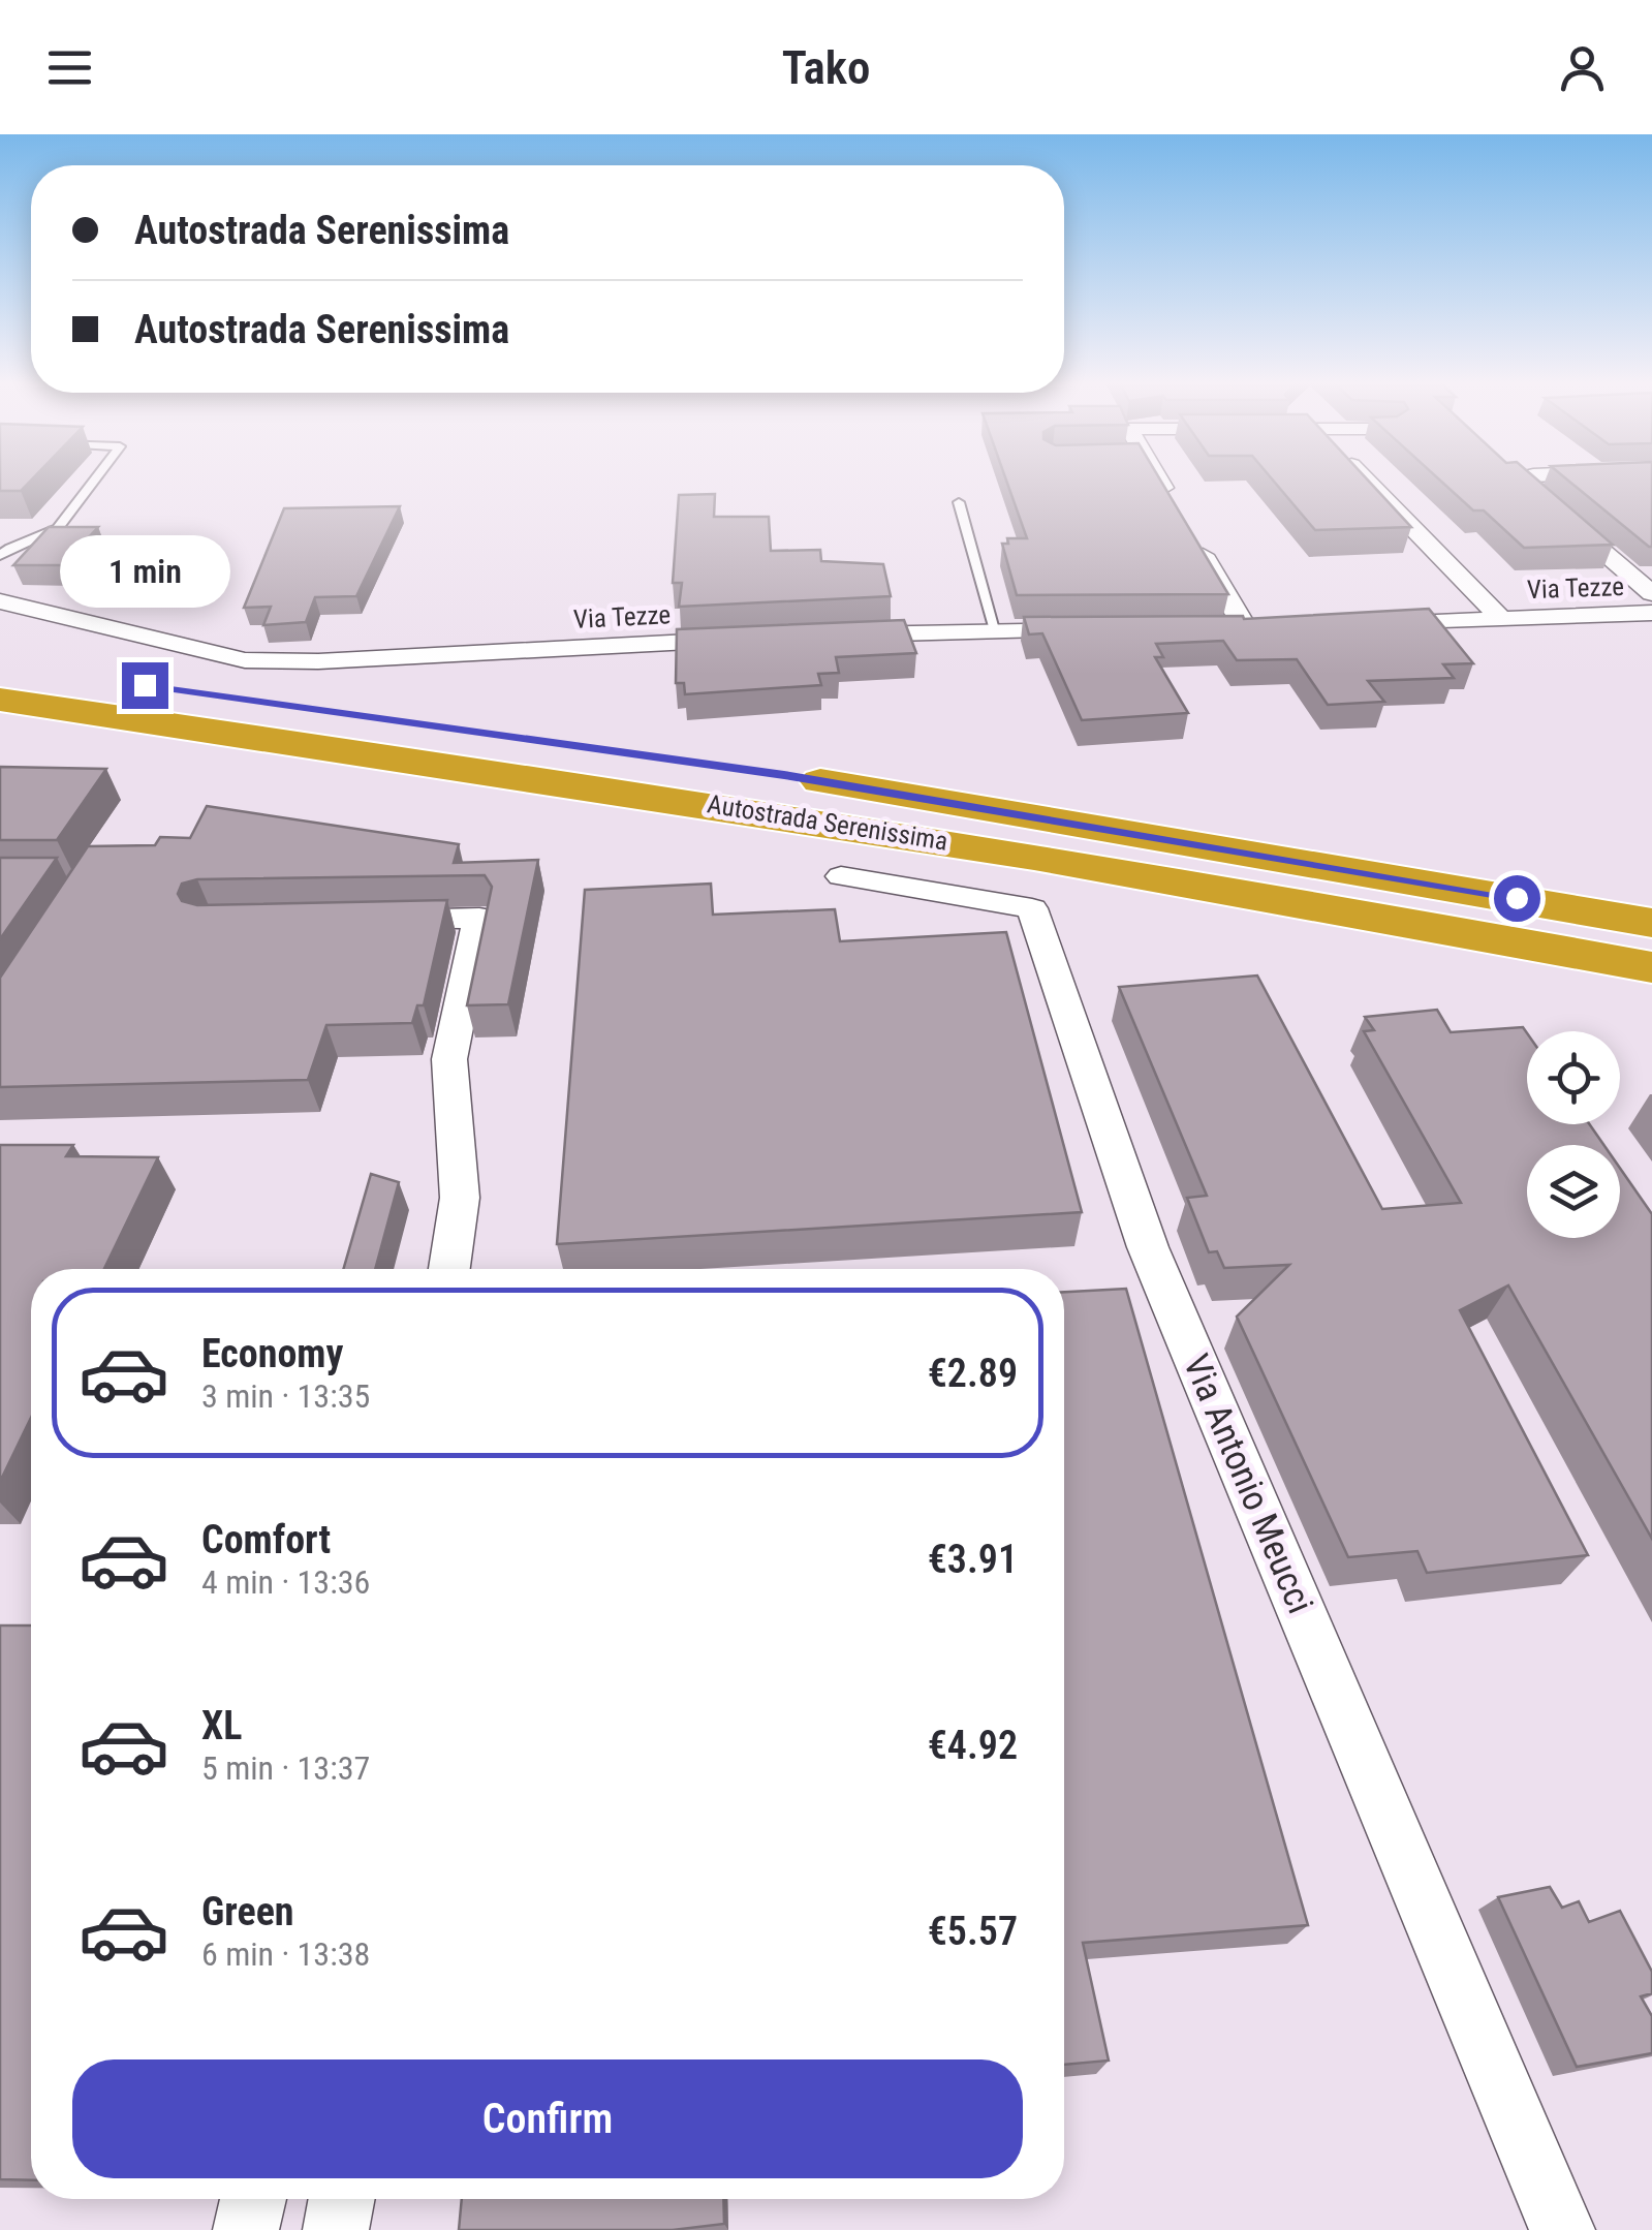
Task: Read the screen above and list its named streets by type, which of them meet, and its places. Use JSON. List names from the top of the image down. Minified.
{"streets":{"highway":["Autostrada Serenissima"],"street":["Via Tezze","Via Antonio Meucci"]},"page":{"header":"Tako","banner":["Autostrada Serenissima","Autostrada Serenissima"],"bubble":"1 min","list":[{"name":"Economy","note":"3 min · 13:35","value":"€2.89"},{"name":"Comfort","note":"4 min · 13:36","value":"€3.91"},{"name":"XL","note":"5 min · 13:37","value":"€4.92"},{"name":"Green","note":"6 min · 13:38","value":"€5.57"}],"buttons":"Confirm"}}
